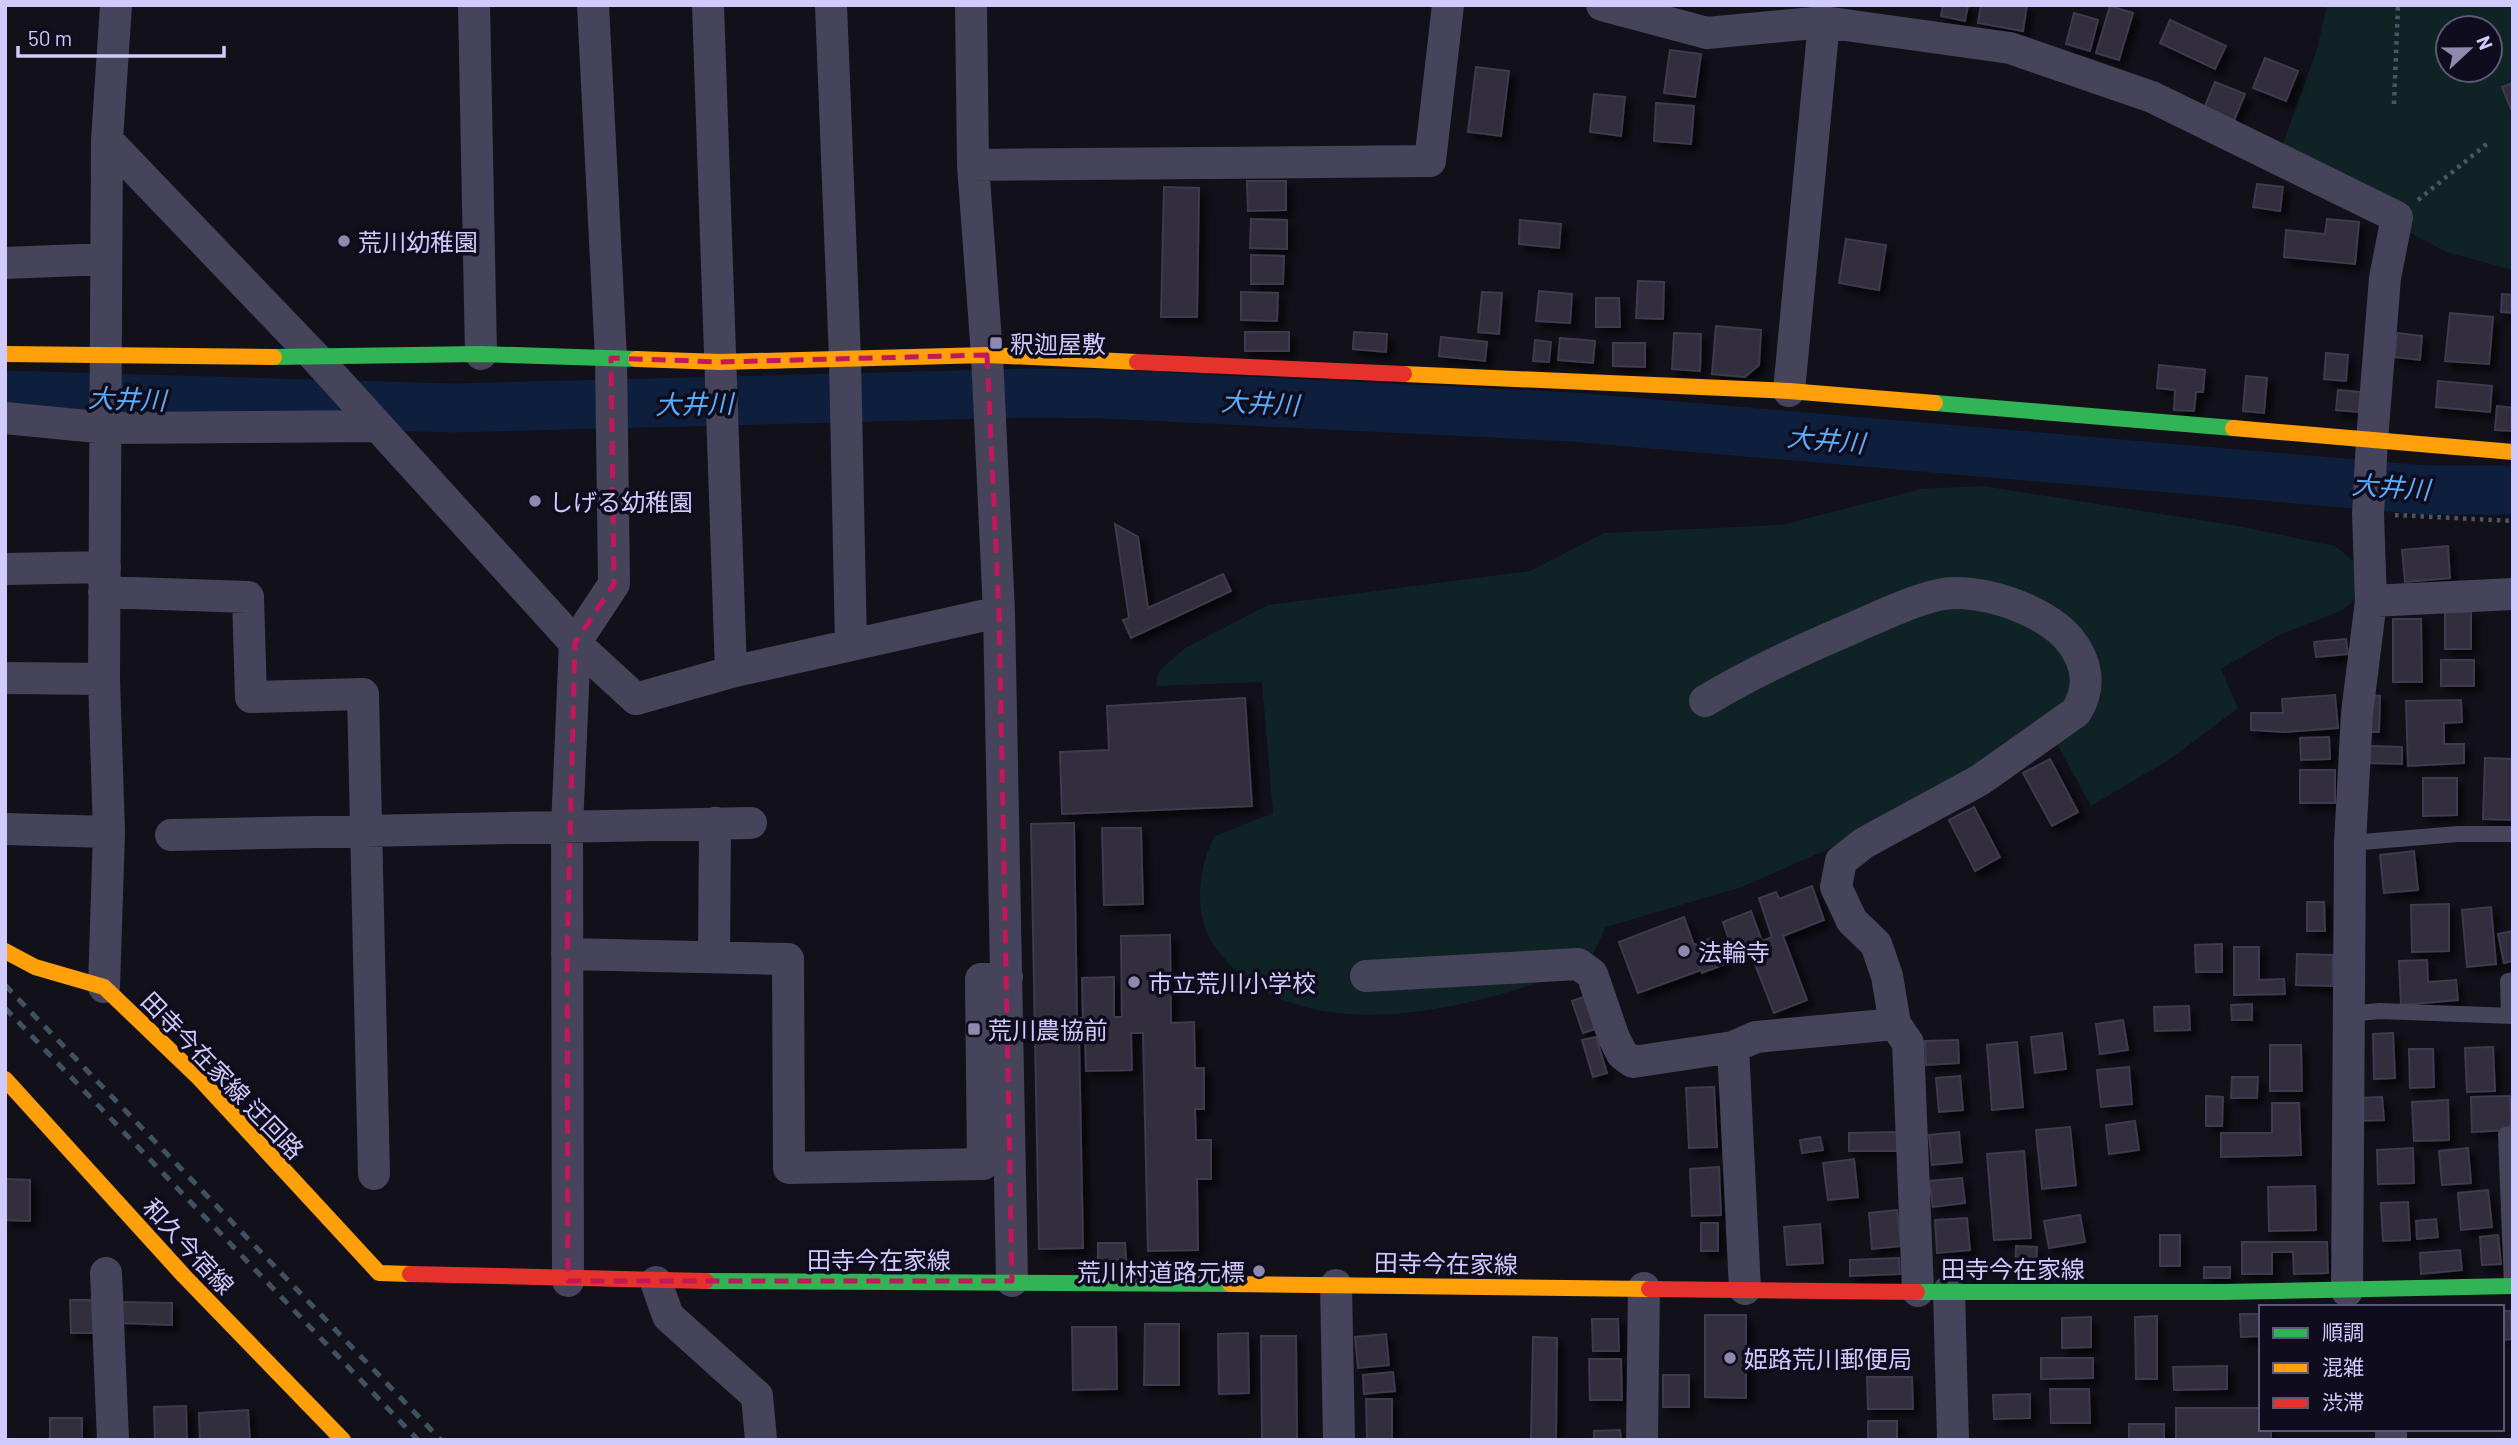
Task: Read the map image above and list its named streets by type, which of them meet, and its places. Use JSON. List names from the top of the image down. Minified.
{"streets":{"main road":["田寺今在家線 迂回路","和久今宿線","田寺今在家線"]},"crossings":[["田寺今在家線 迂回路","田寺今在家線"]],"water":["大井川"],"places":{"other":["荒川幼稚園","しげる幼稚園","法輪寺","市立荒川小学校","荒川村道路元標","姫路荒川郵便局"],"transit":["釈迦屋敷","荒川農協前"]},"legend":["順調","混雑","渋滞"],"scale_bar":"50 m","north":"right"}
